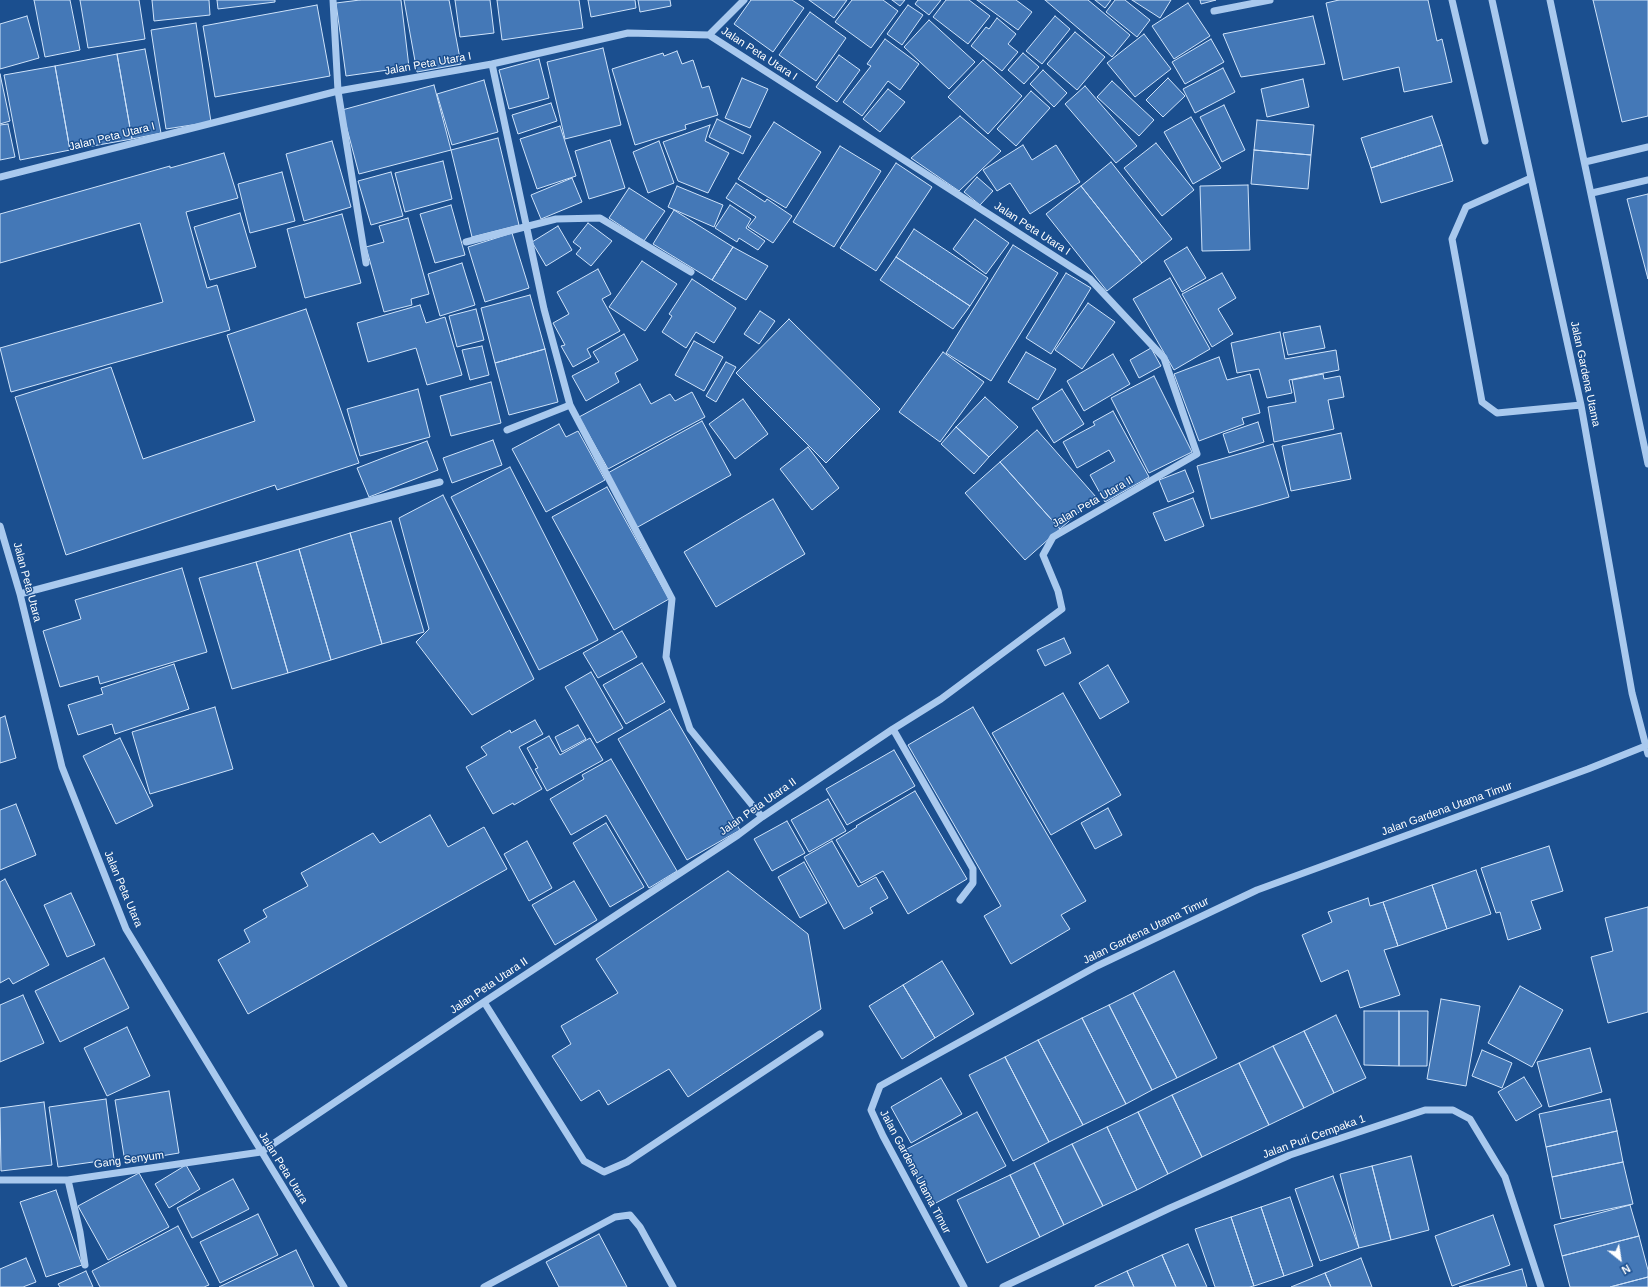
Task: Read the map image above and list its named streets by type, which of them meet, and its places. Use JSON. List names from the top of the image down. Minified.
{"streets":{"street":["Jalan Peta Utara I","Jalan Gardena Utama","Jalan Peta Utara II","Jalan Peta Utara","Jalan Gardena Utama Timur","Jalan Puri Cempaka 1","Gang Senyum"]},"crossings":[["Jalan Peta Utara I","Jalan Peta Utara II"],["Jalan Gardena Utama","Jalan Gardena Utama Timur"],["Jalan Peta Utara II","Jalan Peta Utara"],["Jalan Peta Utara II","Gang Senyum"],["Jalan Peta Utara","Gang Senyum"]],"north":"bottom right"}
